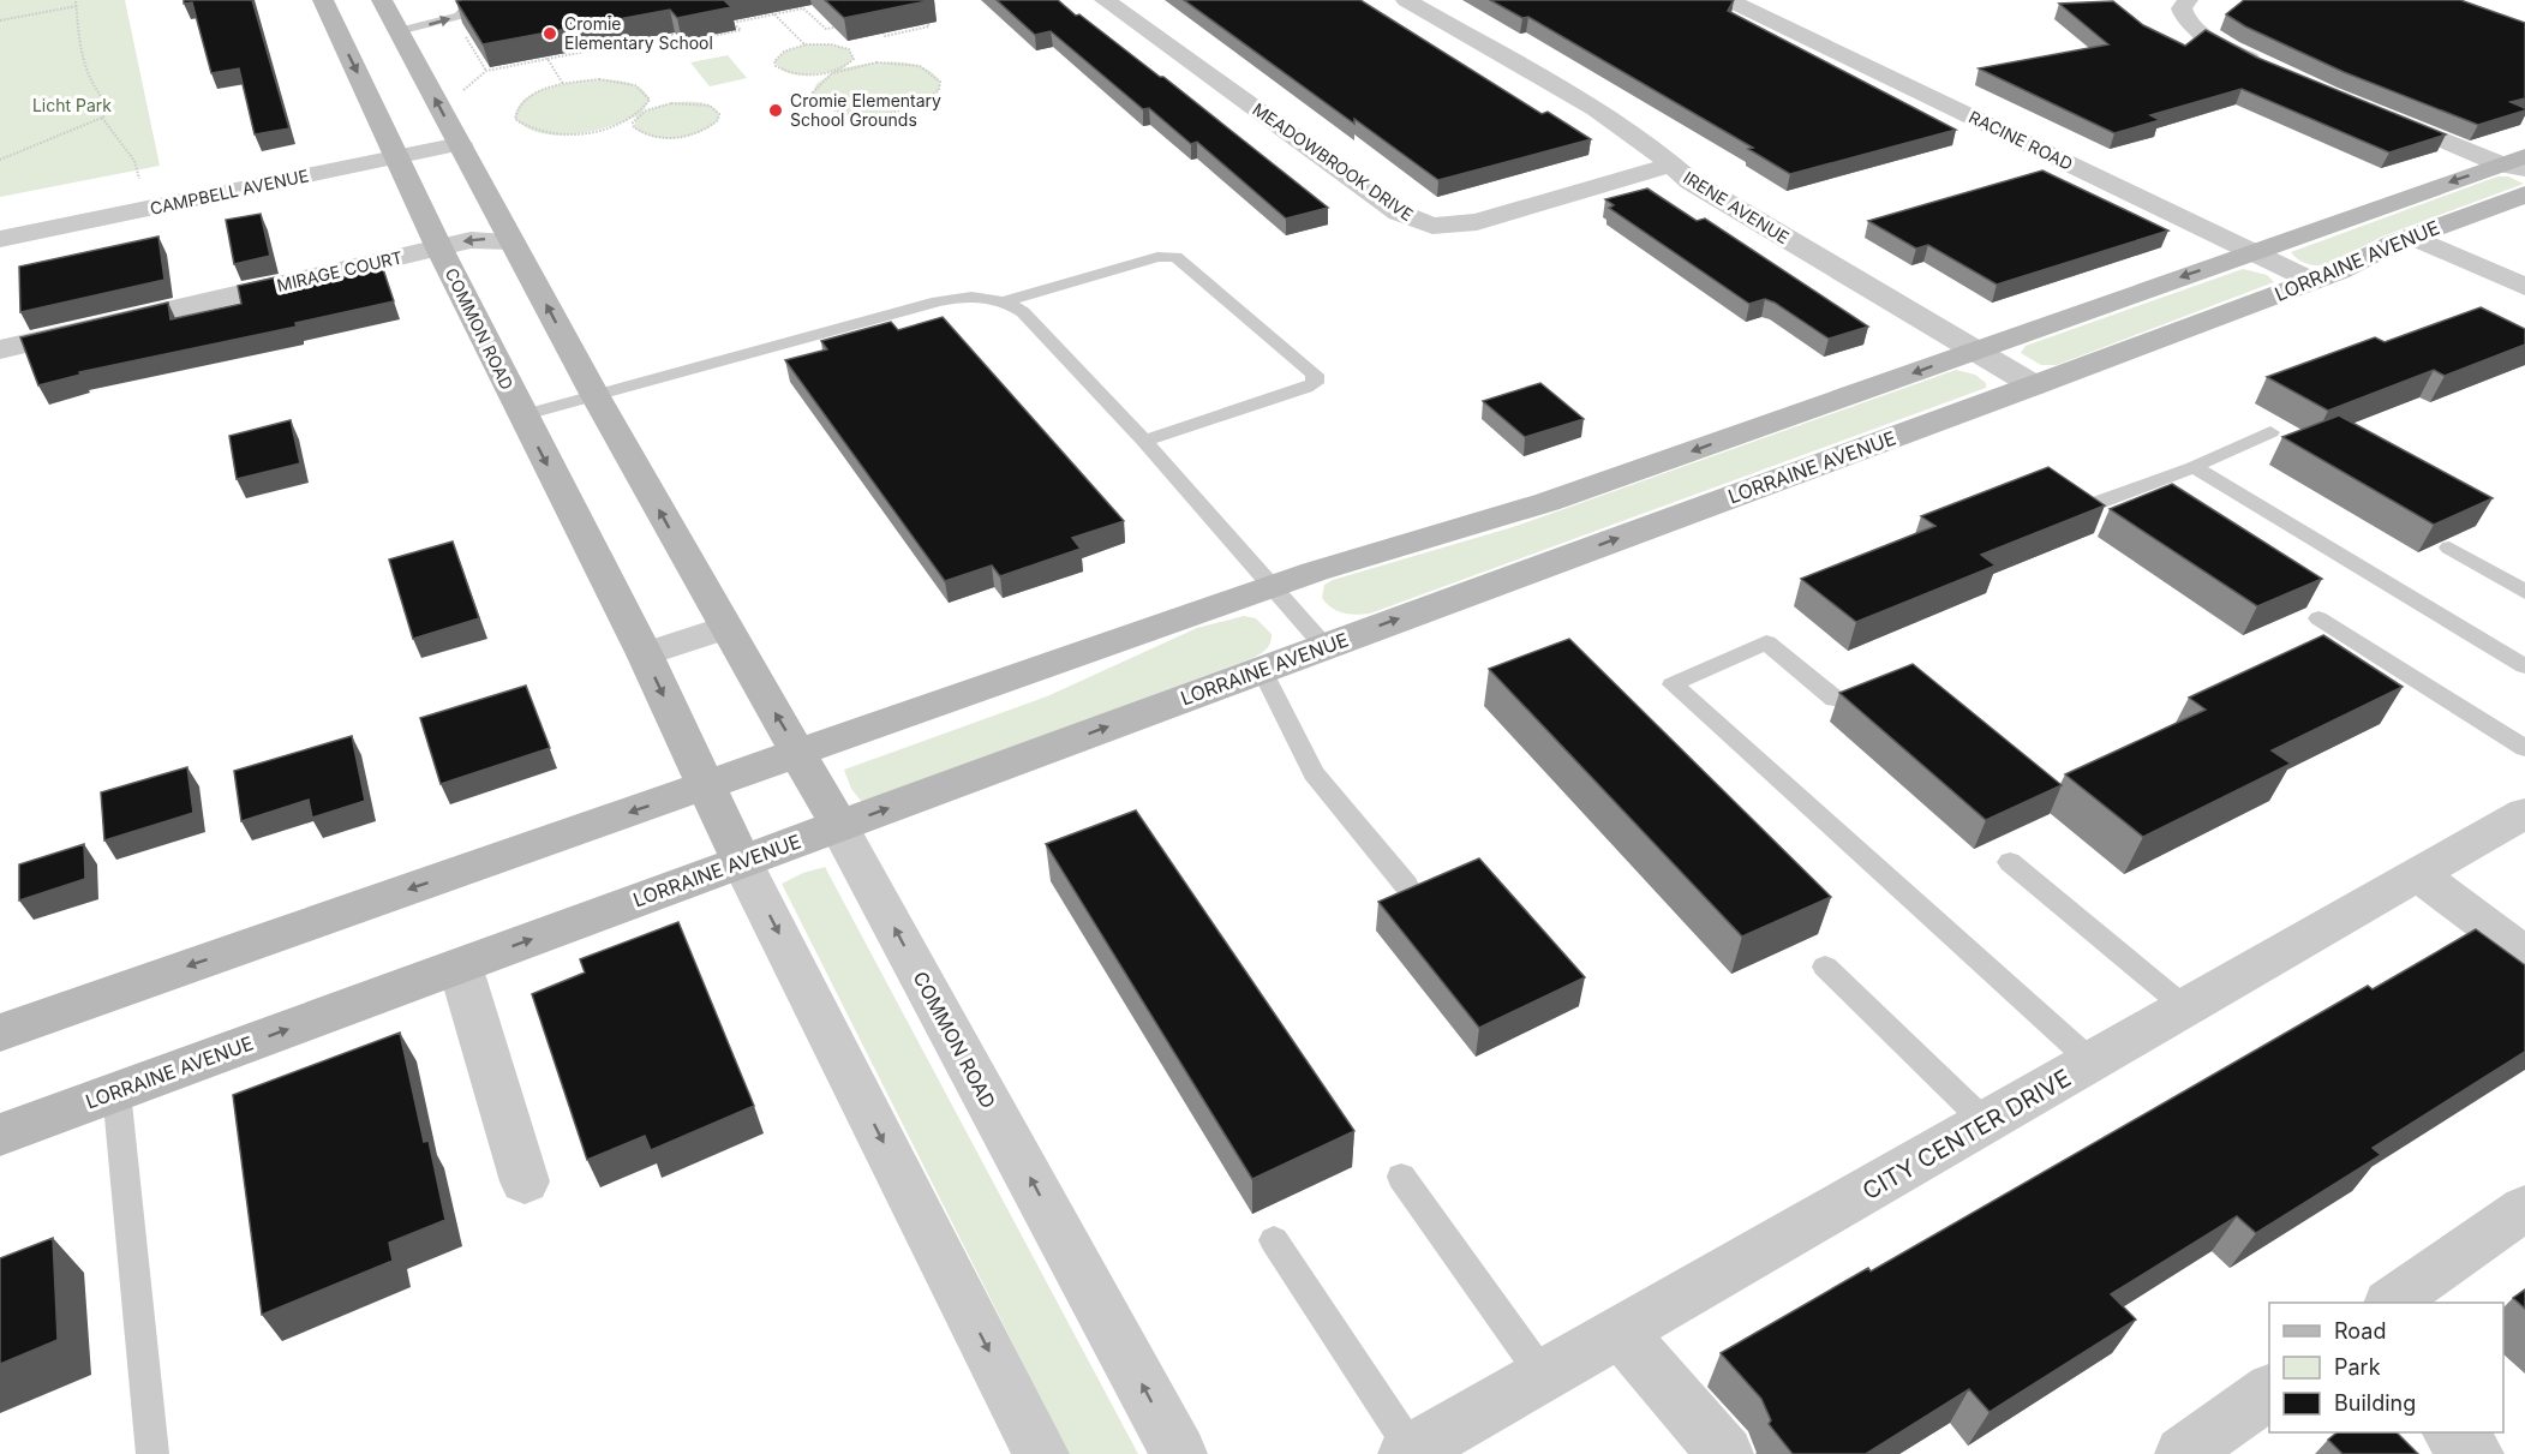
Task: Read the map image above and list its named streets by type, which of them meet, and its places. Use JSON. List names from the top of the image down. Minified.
{"streets":{"street":["RACINE ROAD","MEADOWBROOK DRIVE","CAMPBELL AVENUE","IRENE AVENUE","LORRAINE AVENUE","MIRAGE COURT","COMMON ROAD","CITY CENTER DRIVE"]},"crossings":[["RACINE ROAD","LORRAINE AVENUE"],["MEADOWBROOK DRIVE","IRENE AVENUE"],["CAMPBELL AVENUE","COMMON ROAD"],["IRENE AVENUE","LORRAINE AVENUE"],["LORRAINE AVENUE","COMMON ROAD"],["MIRAGE COURT","COMMON ROAD"]],"parks":["Licht Park"],"places":["Cromie Elementary School","Cromie Elementary School Grounds"],"legend":["Road","Park","Building"]}
